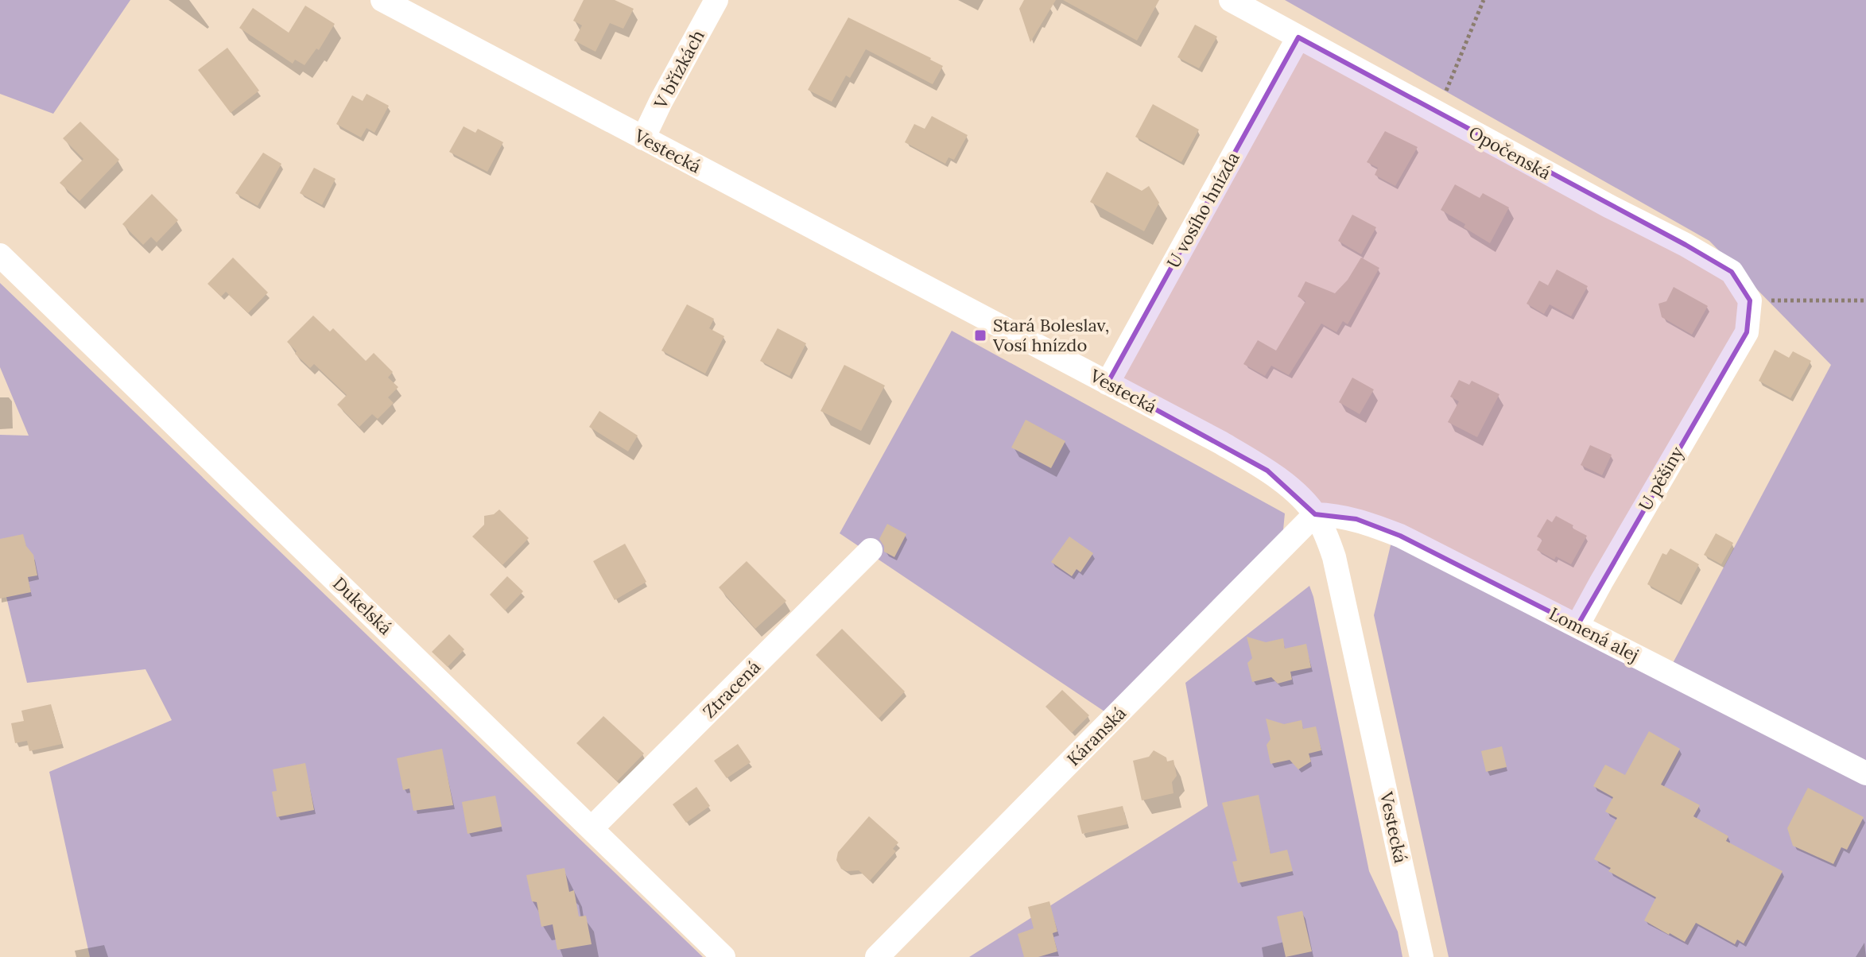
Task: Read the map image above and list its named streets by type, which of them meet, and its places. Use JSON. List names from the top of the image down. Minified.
{"streets":{"street":["V břízkách","Vestecká","Opočenská","U vosího hnízda","U pěšiny","Dukelská","Lomená alej","Ztracená","Káranská"]},"crossings":[["V břízkách","Vestecká"],["Vestecká","U vosího hnízda"],["Vestecká","Lomená alej"],["Vestecká","Káranská"],["Opočenská","U vosího hnízda"],["Opočenská","U pěšiny"],["U pěšiny","Lomená alej"],["Dukelská","Ztracená"],["Lomená alej","Káranská"]],"places":{"transit":["Stará Boleslav, Vosí hnízdo"]}}
